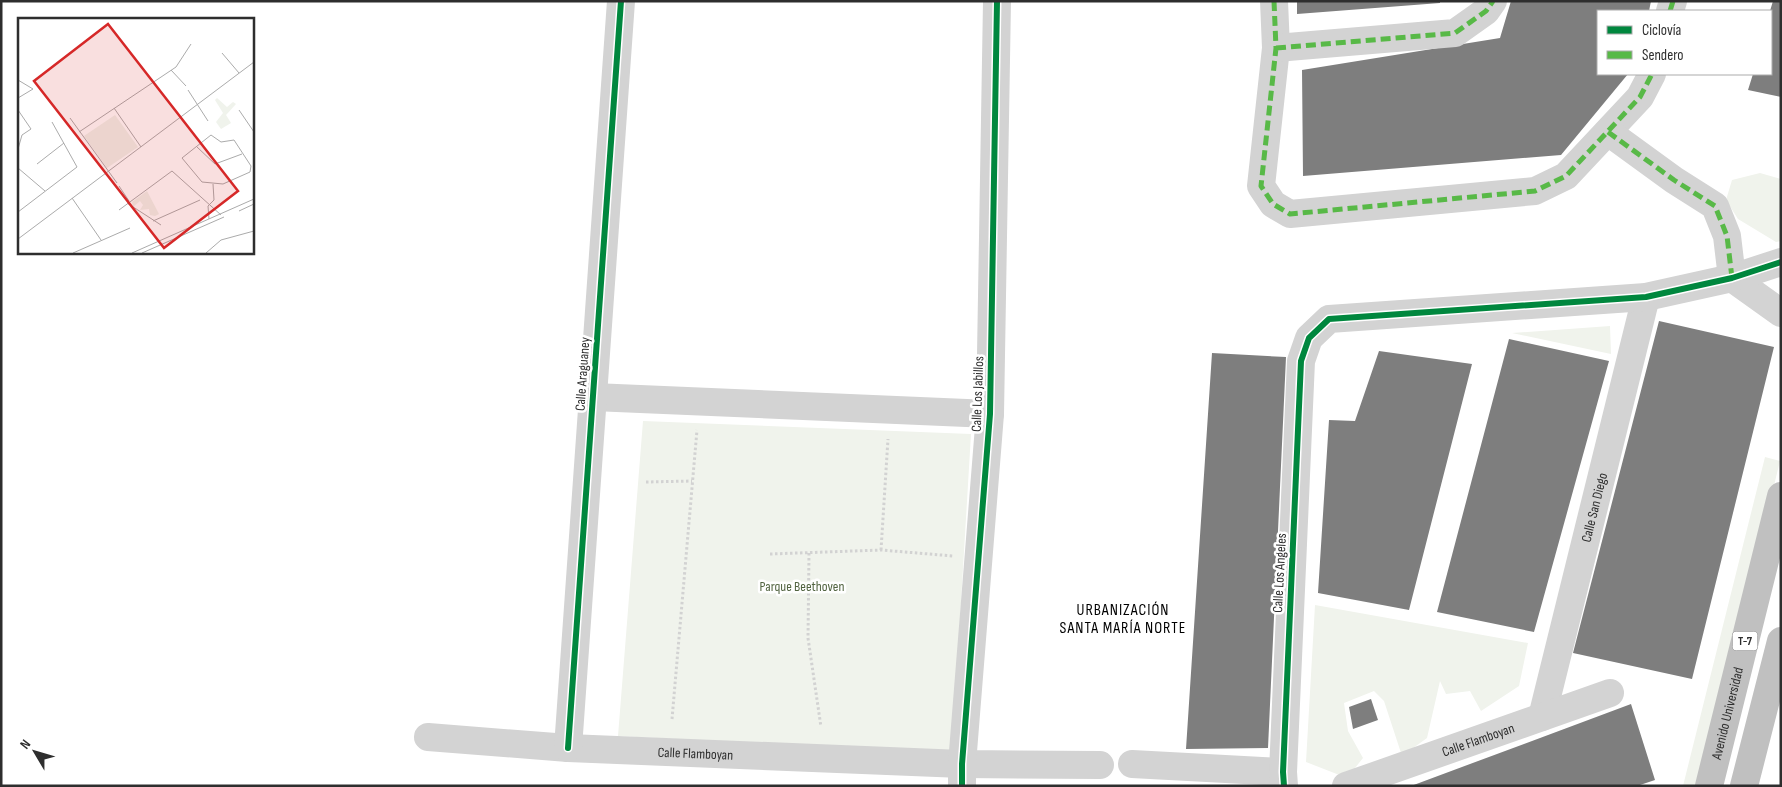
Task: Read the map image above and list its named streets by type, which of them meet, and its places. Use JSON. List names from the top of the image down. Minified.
{"streets":{"highway":["T-7","Avenido Universidad"],"street":["Calle Araguaney","Calle Los Jabillos","Calle San Diego","Calle Los Angeles","Calle Flamboyan"]},"crossings":[["Calle Araguaney","Calle Flamboyan"],["Calle Los Jabillos","Calle Flamboyan"],["Calle San Diego","Calle Los Angeles"],["Calle San Diego","Calle Flamboyan"]],"districts":["URBANIZACIÓN SANTA MARÍA NORTE"],"parks":["Parque Beethoven"],"legend":["Ciclovía","Sendero"],"north":"top left"}
